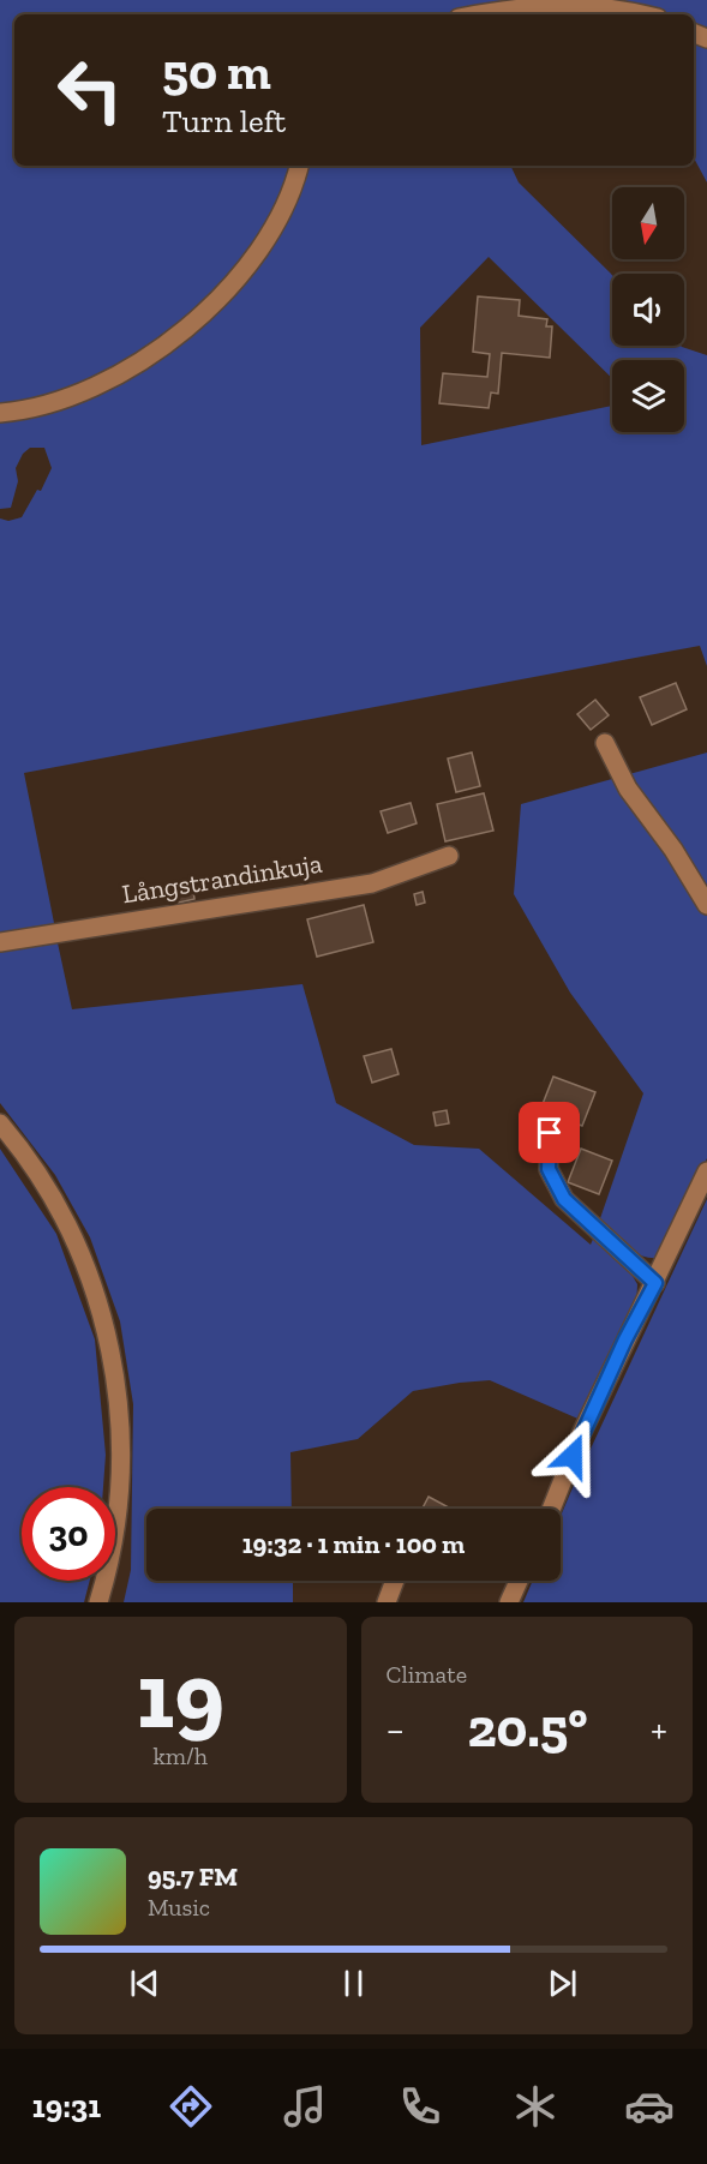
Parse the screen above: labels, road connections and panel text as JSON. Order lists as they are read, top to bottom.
{
  "streets": {
    "street": ["Långstrandinkuja"]
  },
  "north": "bottom",
  "page": {
    "turn": ["50 m", "Turn left"],
    "limit": "30",
    "trip": "19:32 · 1 min · 100 m",
    "tile": [
      ["19", "km/h"],
      "Climate"
    ],
    "heat": ["−", "20.5°", "+"],
    "song": ["95.7 FM", "Music"],
    "tabs": "19:31"
  }
}
